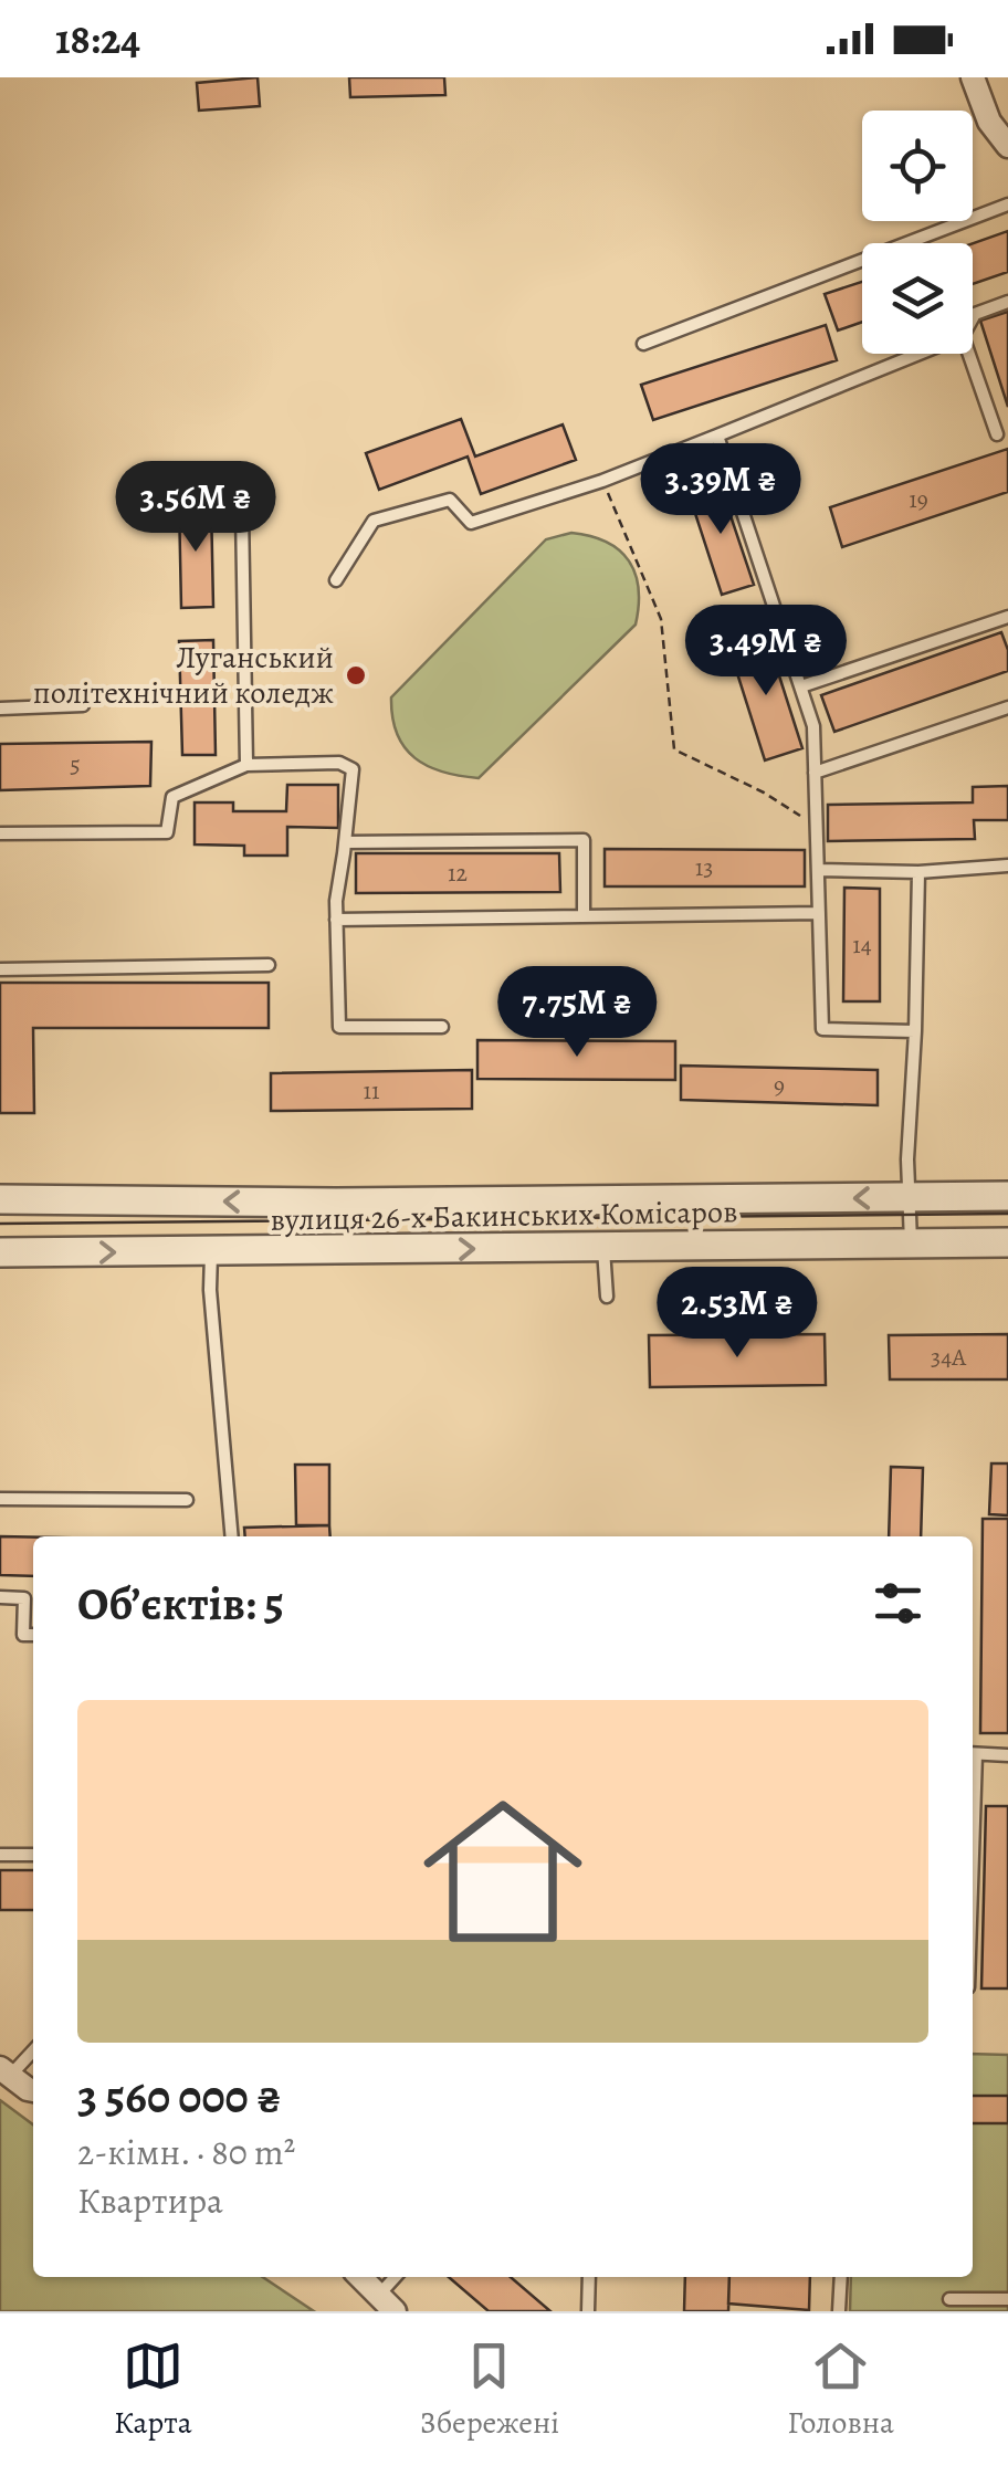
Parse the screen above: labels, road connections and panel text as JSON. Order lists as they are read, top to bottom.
{
  "streets": {
    "street": ["вулиця 26-х Бакинських Комісаров"]
  },
  "places": ["Луганський політехнічний коледж"],
  "house_numbers": [
    "19",
    "5",
    "13",
    "12",
    "14",
    "9",
    "11",
    "34А"
  ],
  "page": {
    "status": "18:24",
    "price": [
      "3.39M ₴",
      "3.56M ₴",
      "3.49M ₴",
      "7.75M ₴",
      "2.53M ₴"
    ],
    "heading": "Об’єктів: 5",
    "list": [
      {
        "name": "3 560 000 ₴",
        "note": "2-кімн. · 80 m² · Квартира"
      }
    ],
    "tabs": ["Карта", "Збережені", "Головна"]
  }
}
